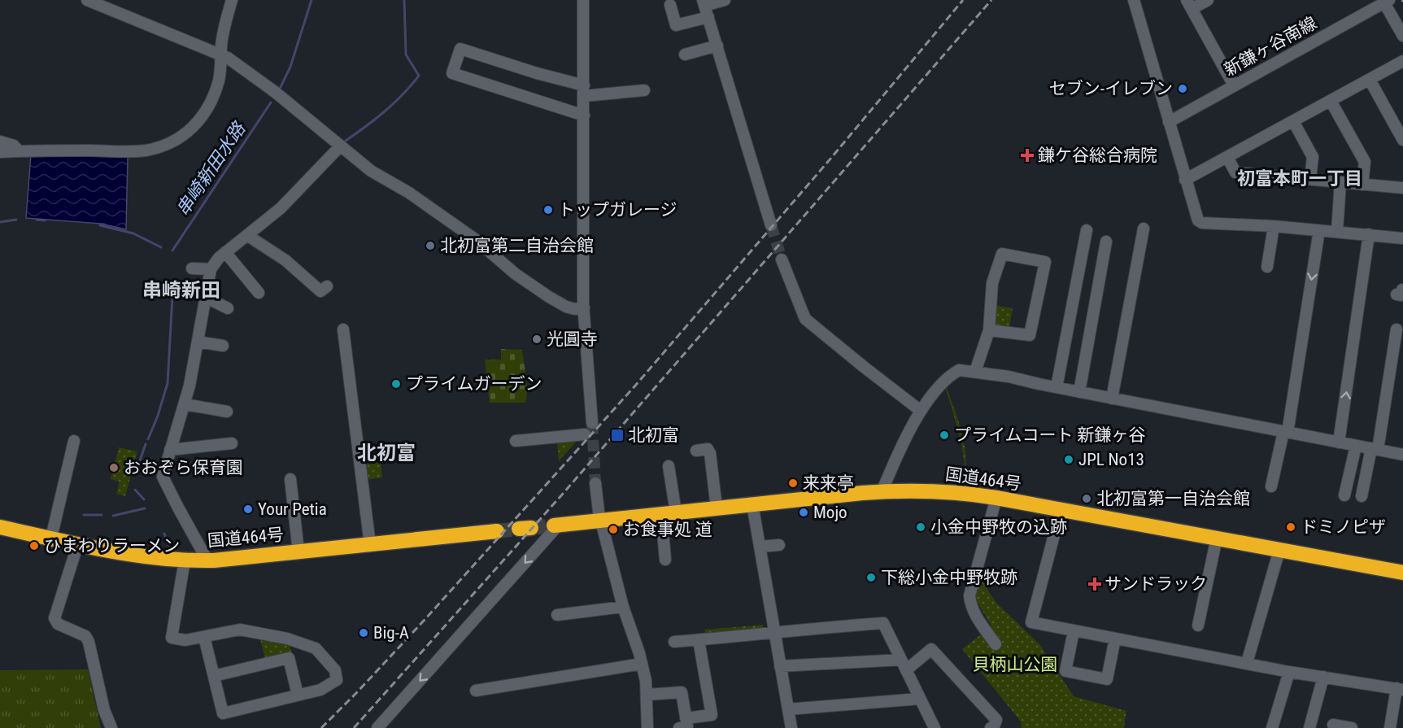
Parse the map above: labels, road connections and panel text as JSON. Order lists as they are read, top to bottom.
{
  "streets": {
    "highway": ["国道464号"],
    "street": ["新鎌ヶ谷南線"]
  },
  "districts": ["初富本町一丁目", "串崎新田", "北初富"],
  "water": ["串崎新田水路"],
  "parks": ["貝柄山公園"],
  "places": {
    "other": [
      "セブン-イレブン",
      "トップガレージ",
      "北初富第二自治会館",
      "光圓寺",
      "プライムガーデン",
      "プライムコート 新鎌ヶ谷",
      "JPL No13",
      "おおぞら保育園",
      "来来亭",
      "北初富第一自治会館",
      "Your Petia",
      "Mojo",
      "小金中野牧の込跡",
      "ドミノピザ",
      "お食事処 道",
      "ひまわりラーメン",
      "下総小金中野牧跡",
      "Big-A"
    ],
    "health": ["鎌ケ谷総合病院", "サンドラック"],
    "transit": ["北初富"]
  }
}
